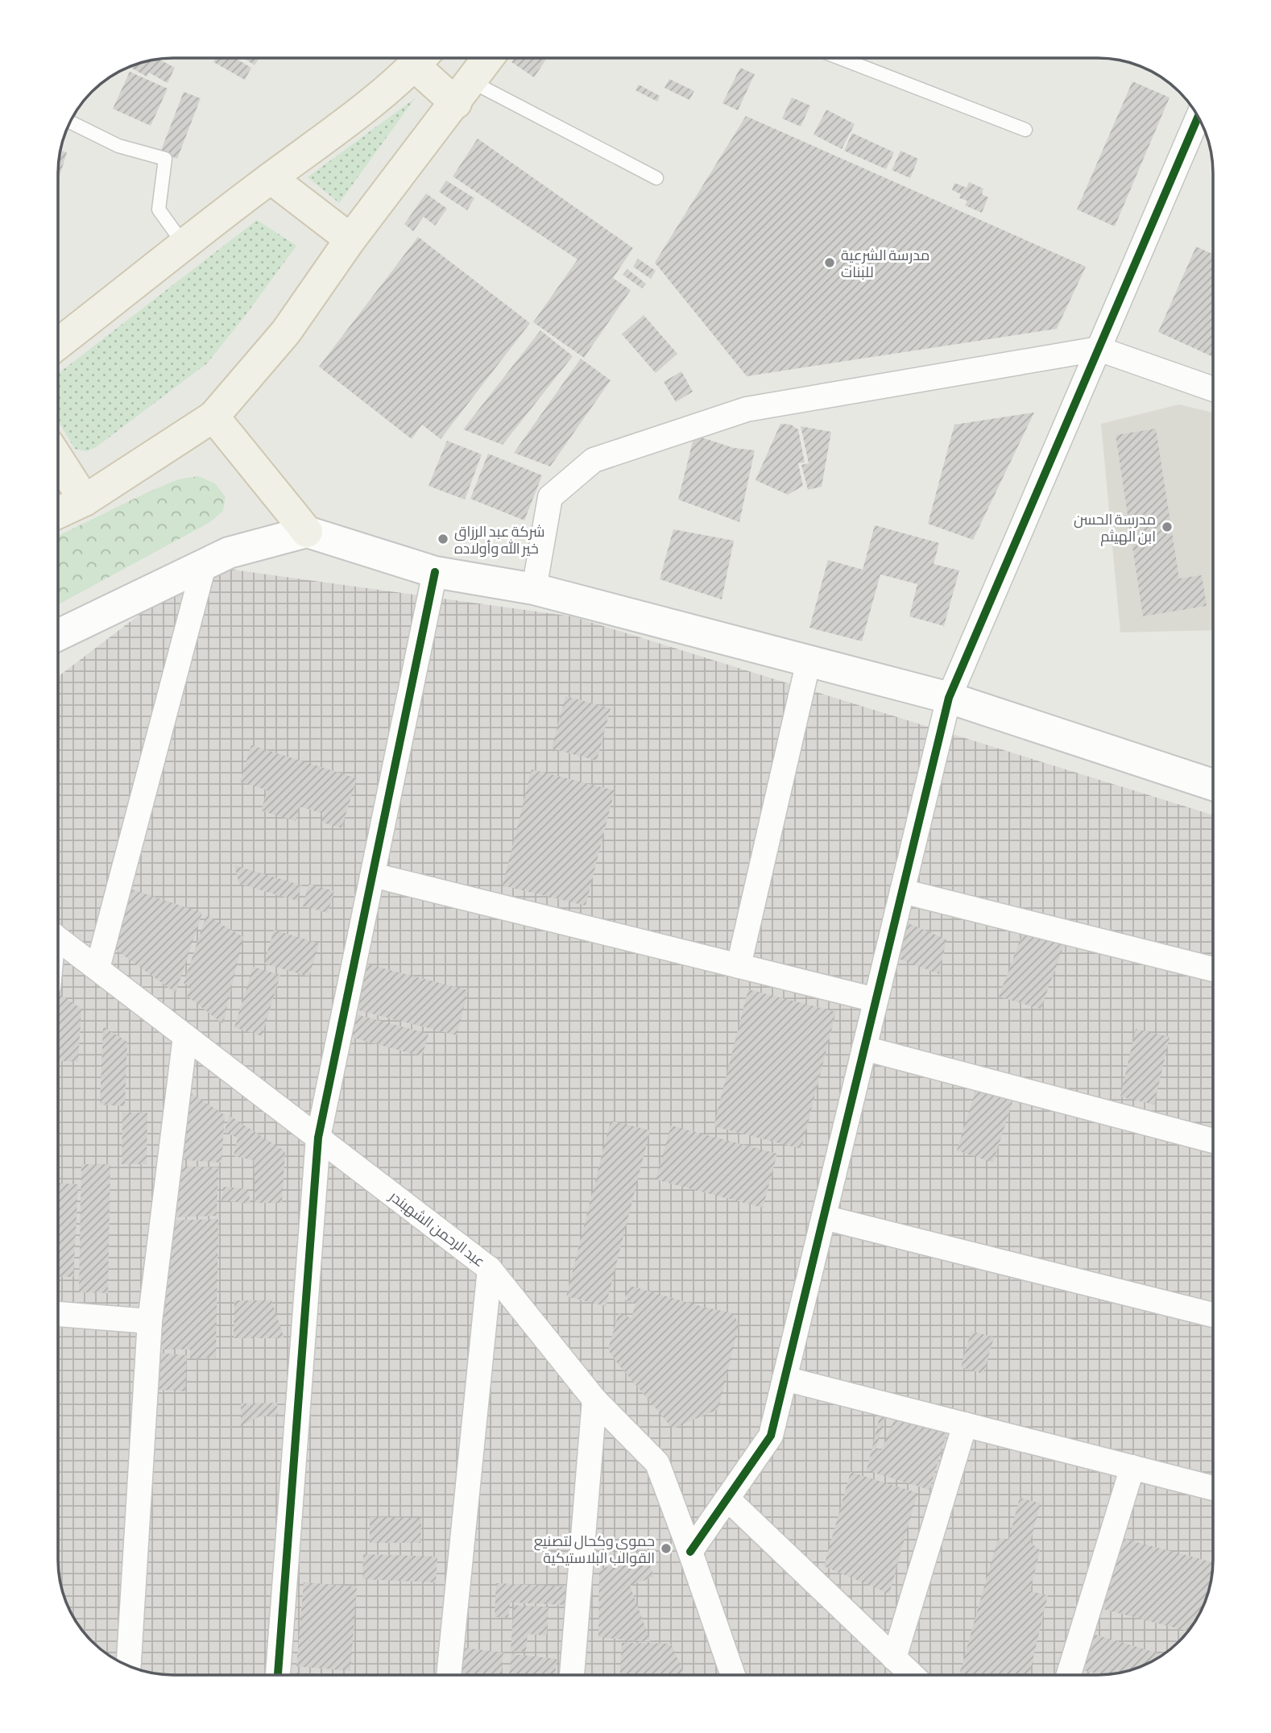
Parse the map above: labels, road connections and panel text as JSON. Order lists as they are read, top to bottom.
{
  "streets": {
    "street": ["عبد الرحمن الشهبندر"]
  },
  "places": [
    "مدرسة الشرعية للبنات",
    "مدرسة الحسن ابن الهيثم",
    "شركة عبد الرزاق خير الله وأولاده",
    "حموي وكحال لتصنيع القوالب البلاستيكية"
  ]
}
